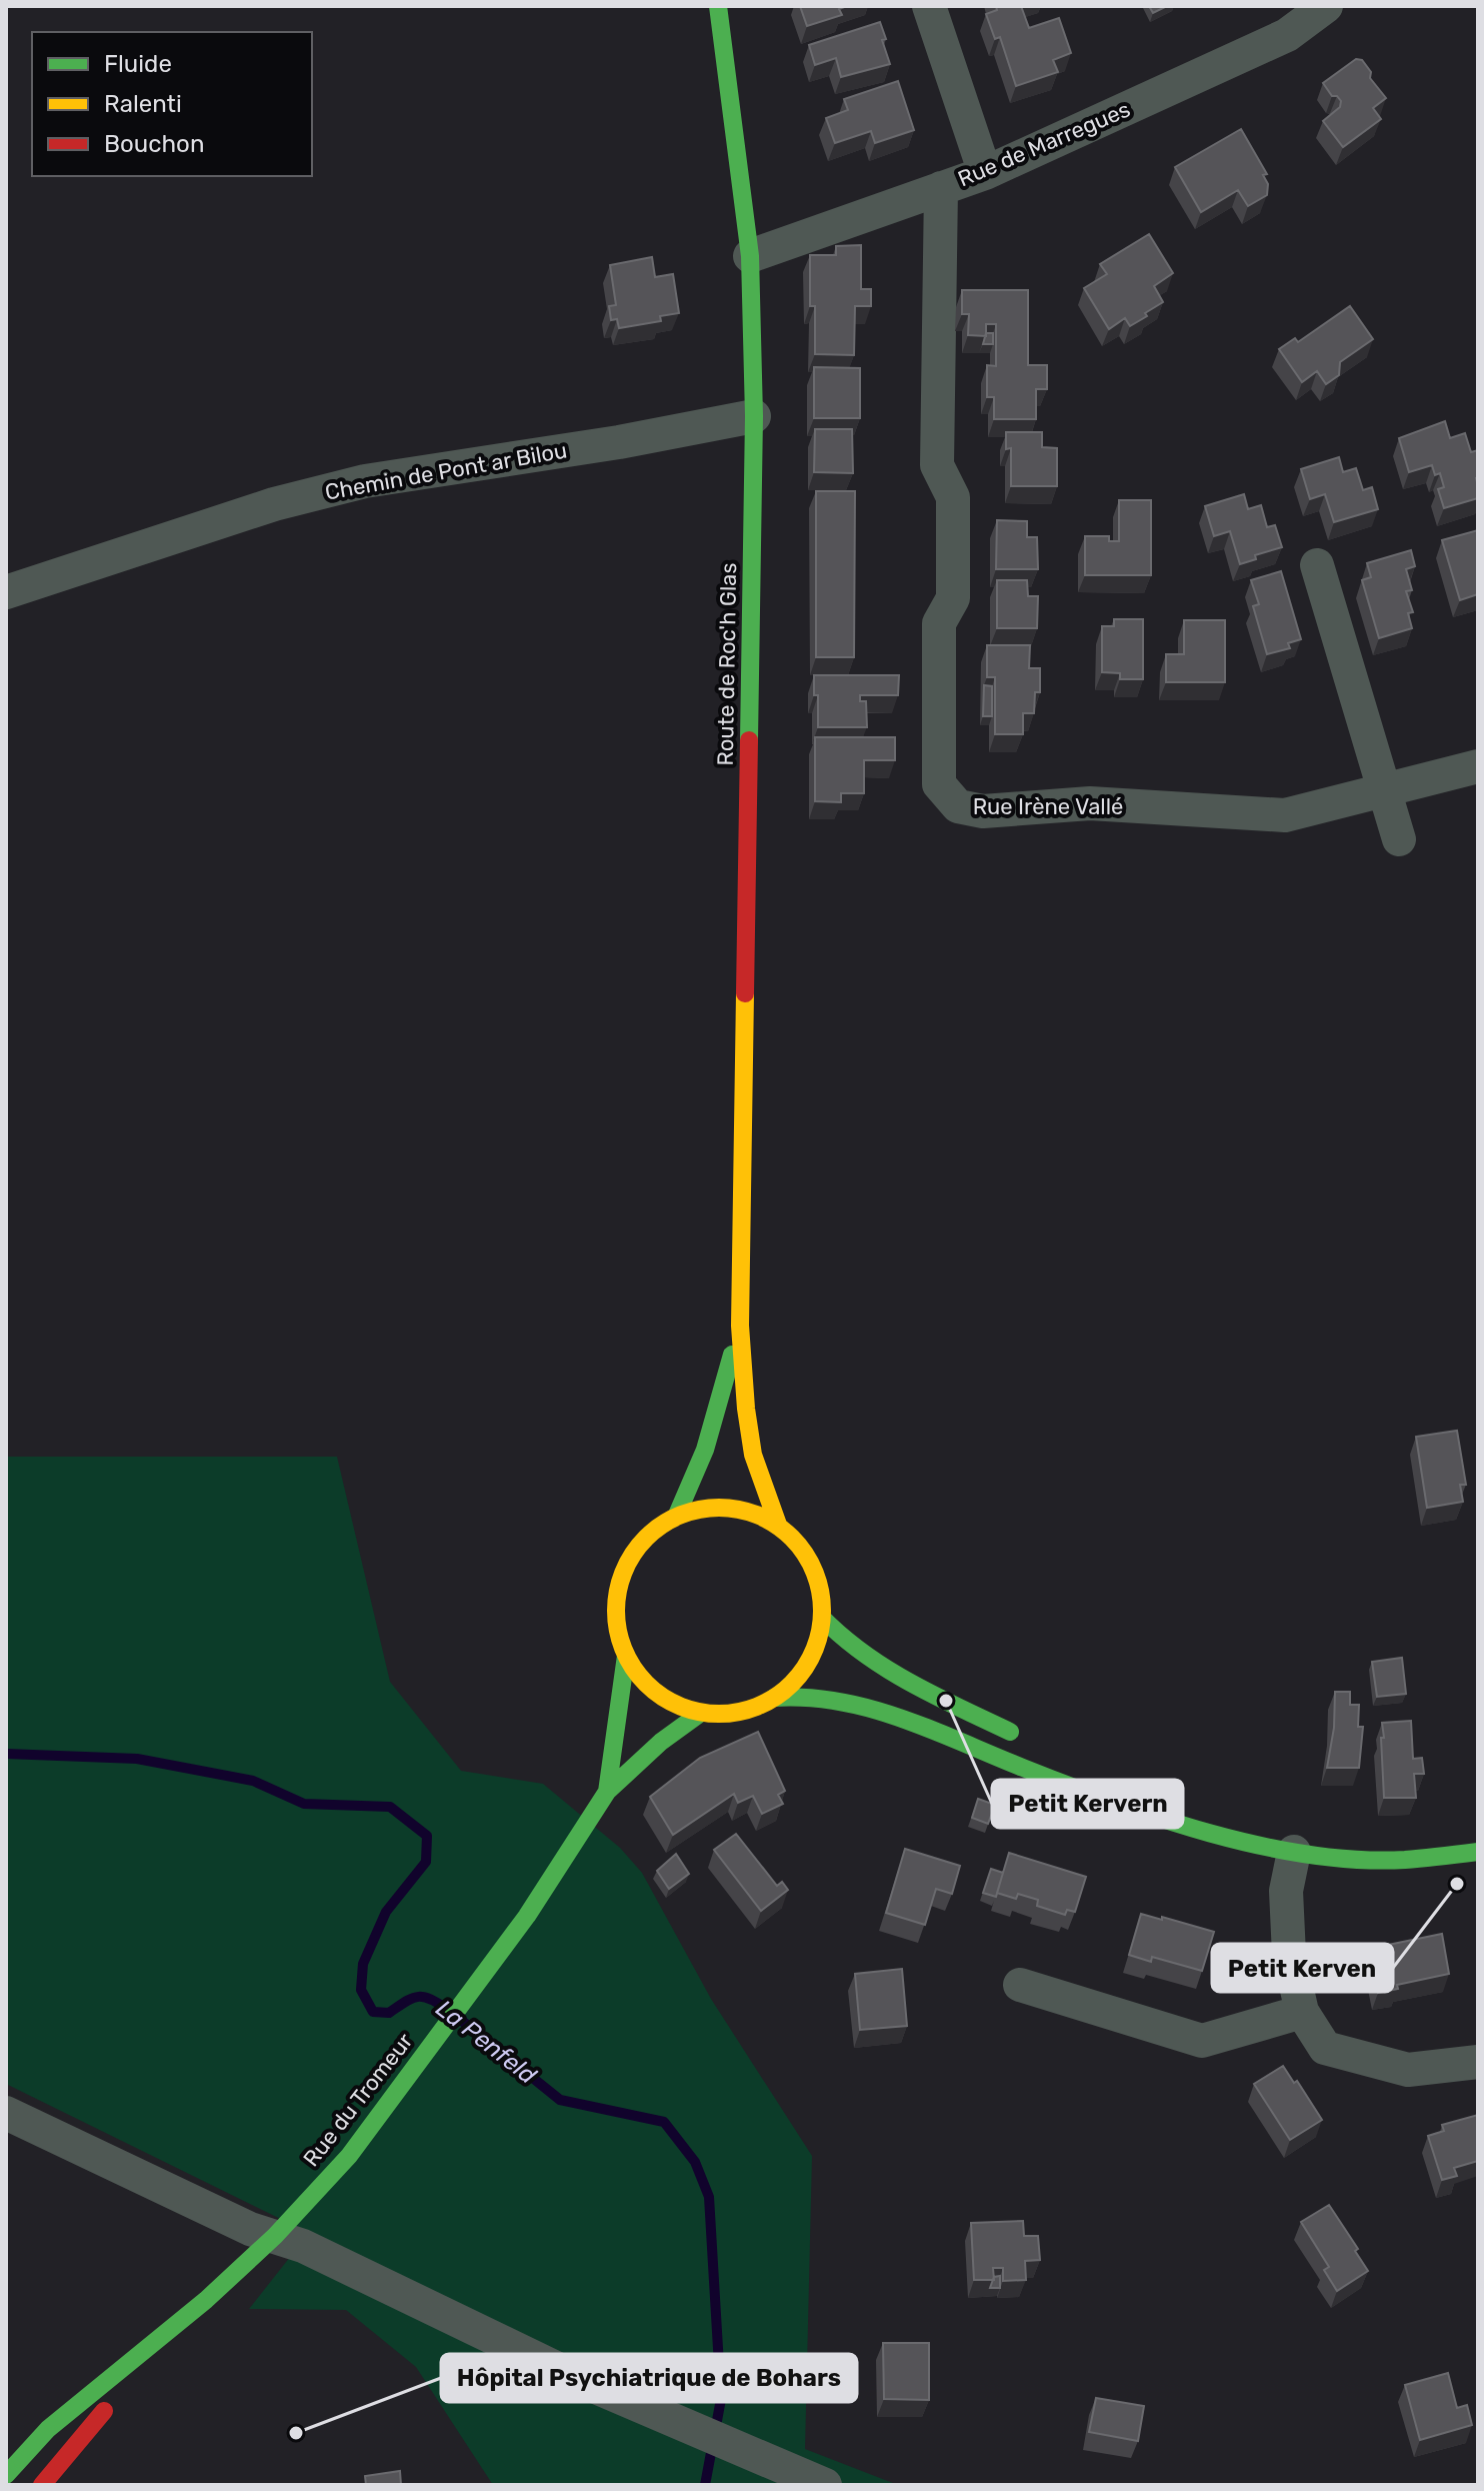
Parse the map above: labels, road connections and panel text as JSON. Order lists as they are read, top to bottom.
{
  "streets": {
    "main road": ["Route de Roc'h Glas", "Rue du Tromeur"],
    "street": ["Rue de Marregues", "Chemin de Pont ar Bilou", "Rue Irène Vallé"]
  },
  "crossings": [
    ["Rue de Marregues", "Route de Roc'h Glas"],
    ["Rue de Marregues", "Rue Irène Vallé"],
    ["Chemin de Pont ar Bilou", "Route de Roc'h Glas"],
    ["Route de Roc'h Glas", "Rue du Tromeur"]
  ],
  "water": ["La Penfeld"],
  "places": ["Petit Kervern", "Petit Kerven", "Hôpital Psychiatrique de Bohars"],
  "legend": ["Fluide", "Ralenti", "Bouchon"]
}
